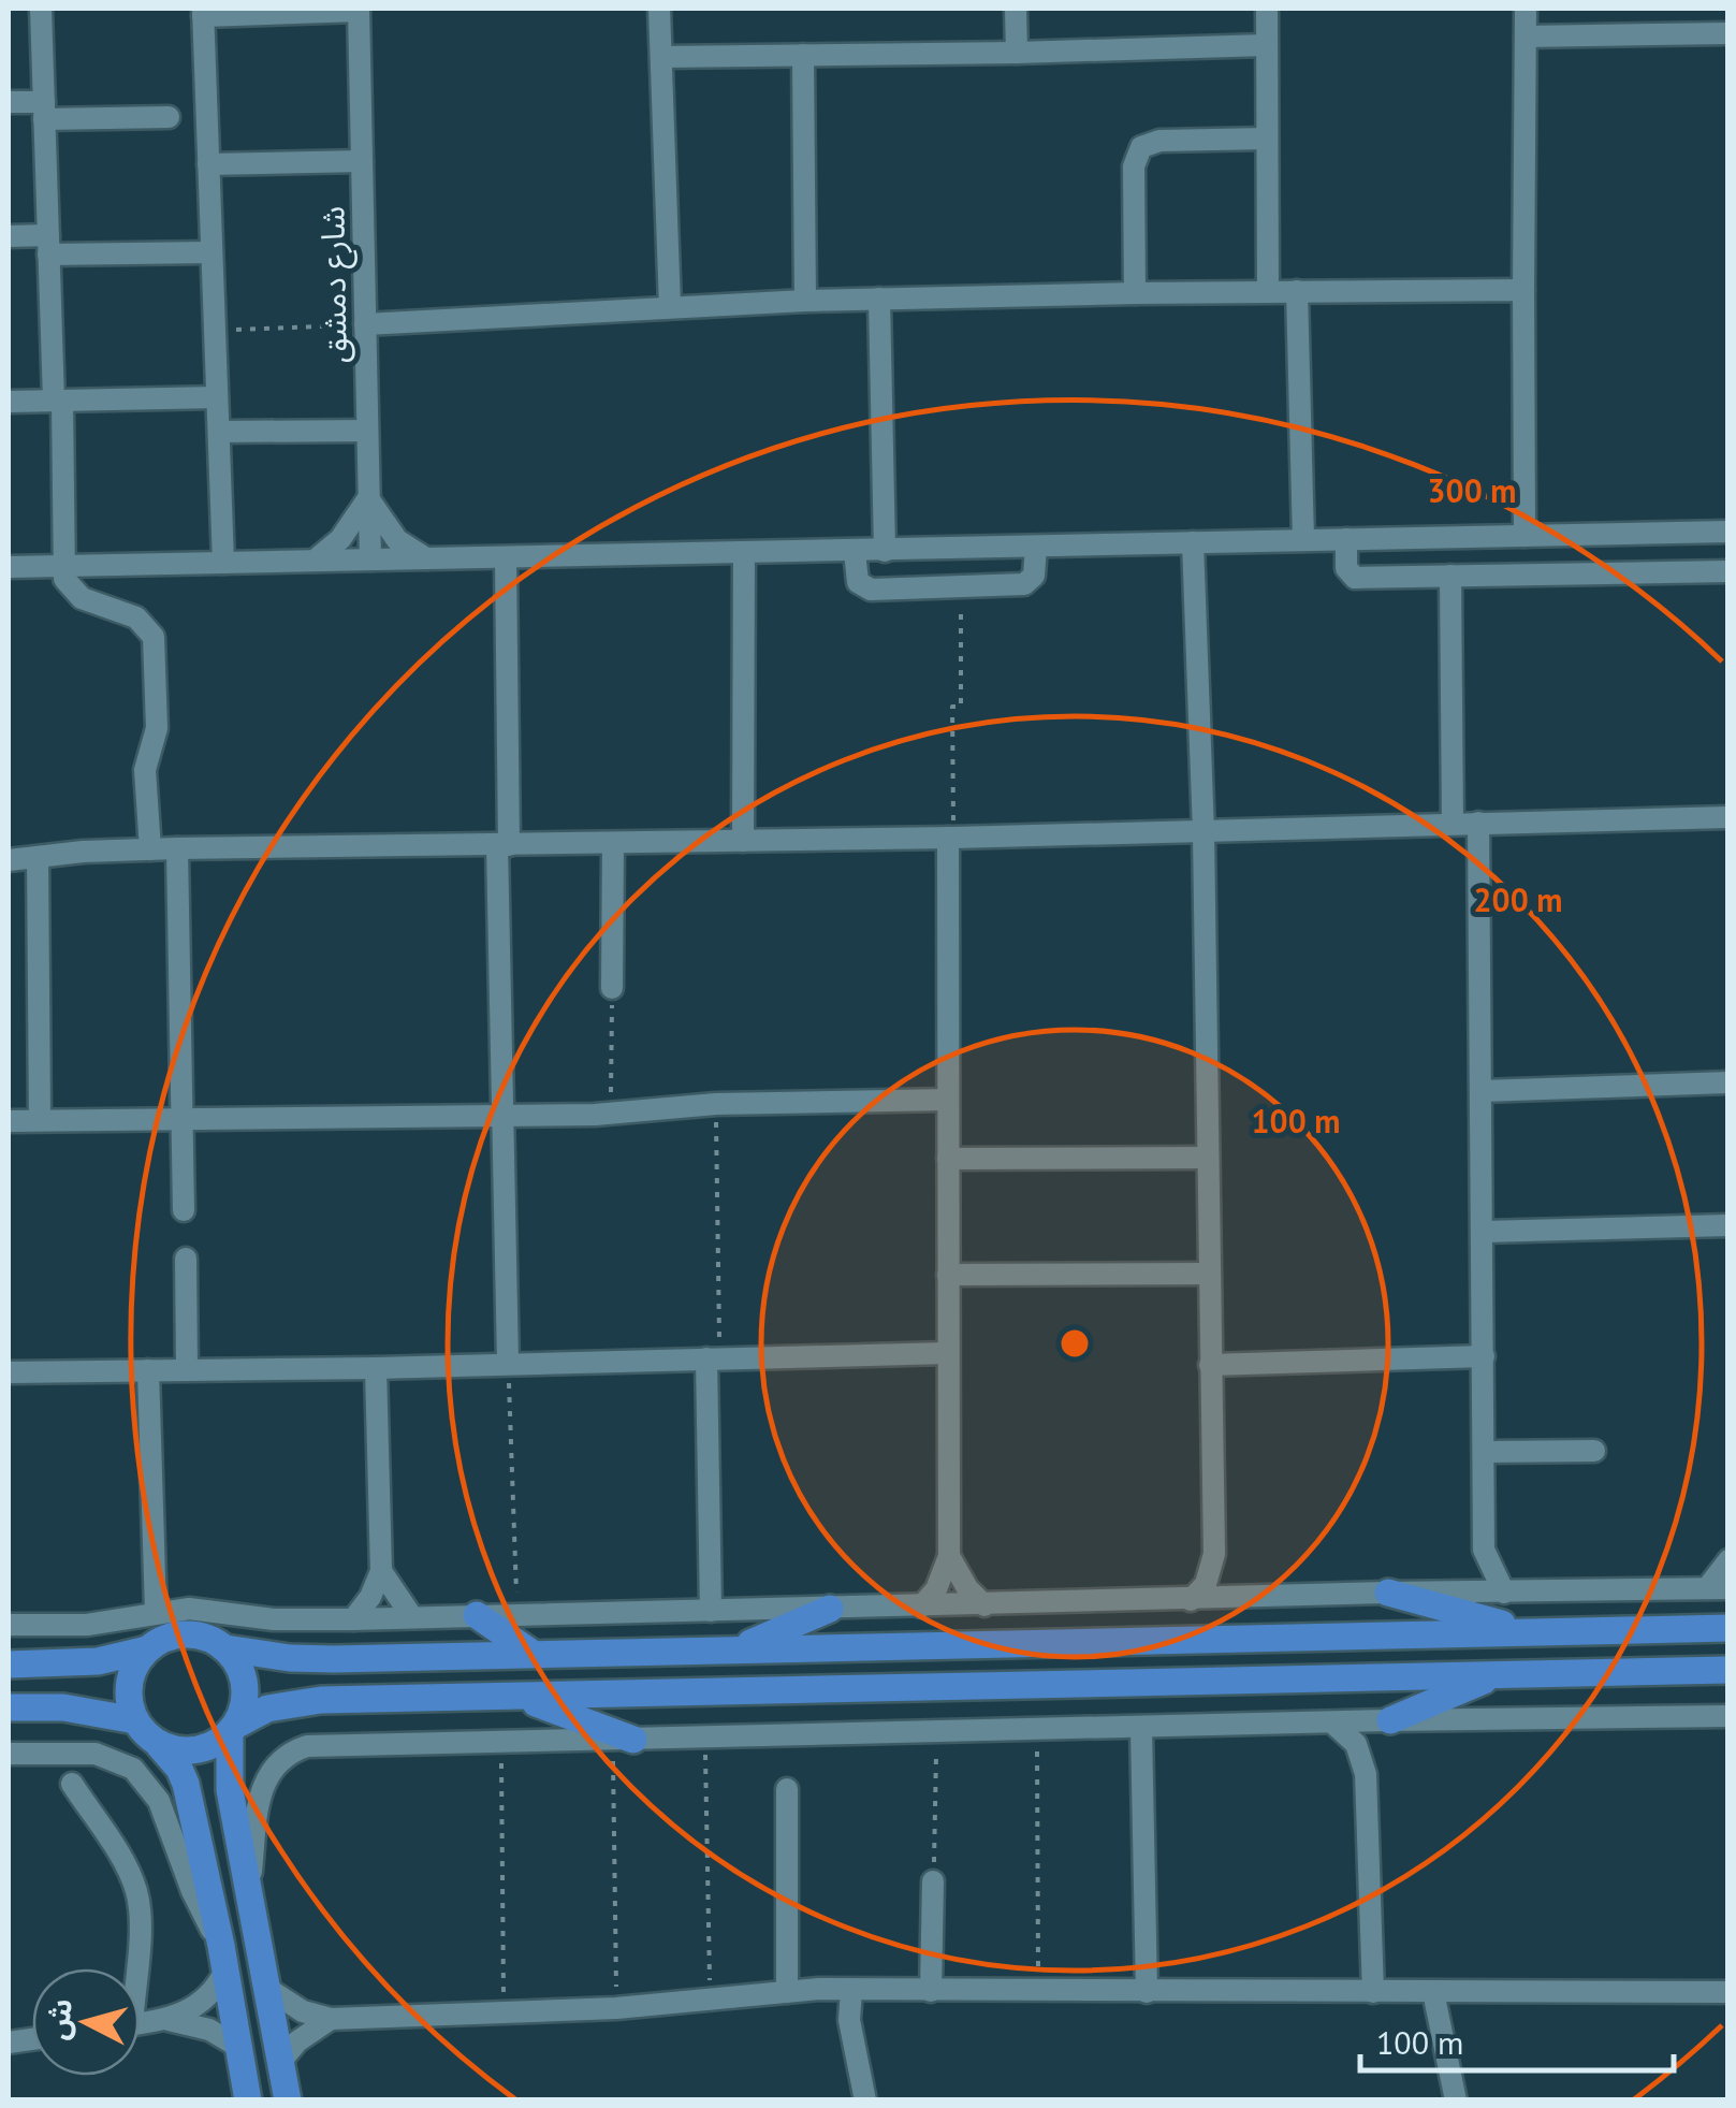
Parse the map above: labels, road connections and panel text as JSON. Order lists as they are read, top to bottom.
{
  "streets": {
    "street": ["شارع دمشق"]
  },
  "scale_bar": "100 m",
  "north": "left",
  "rings": ["300 m", "200 m", "100 m"]
}
